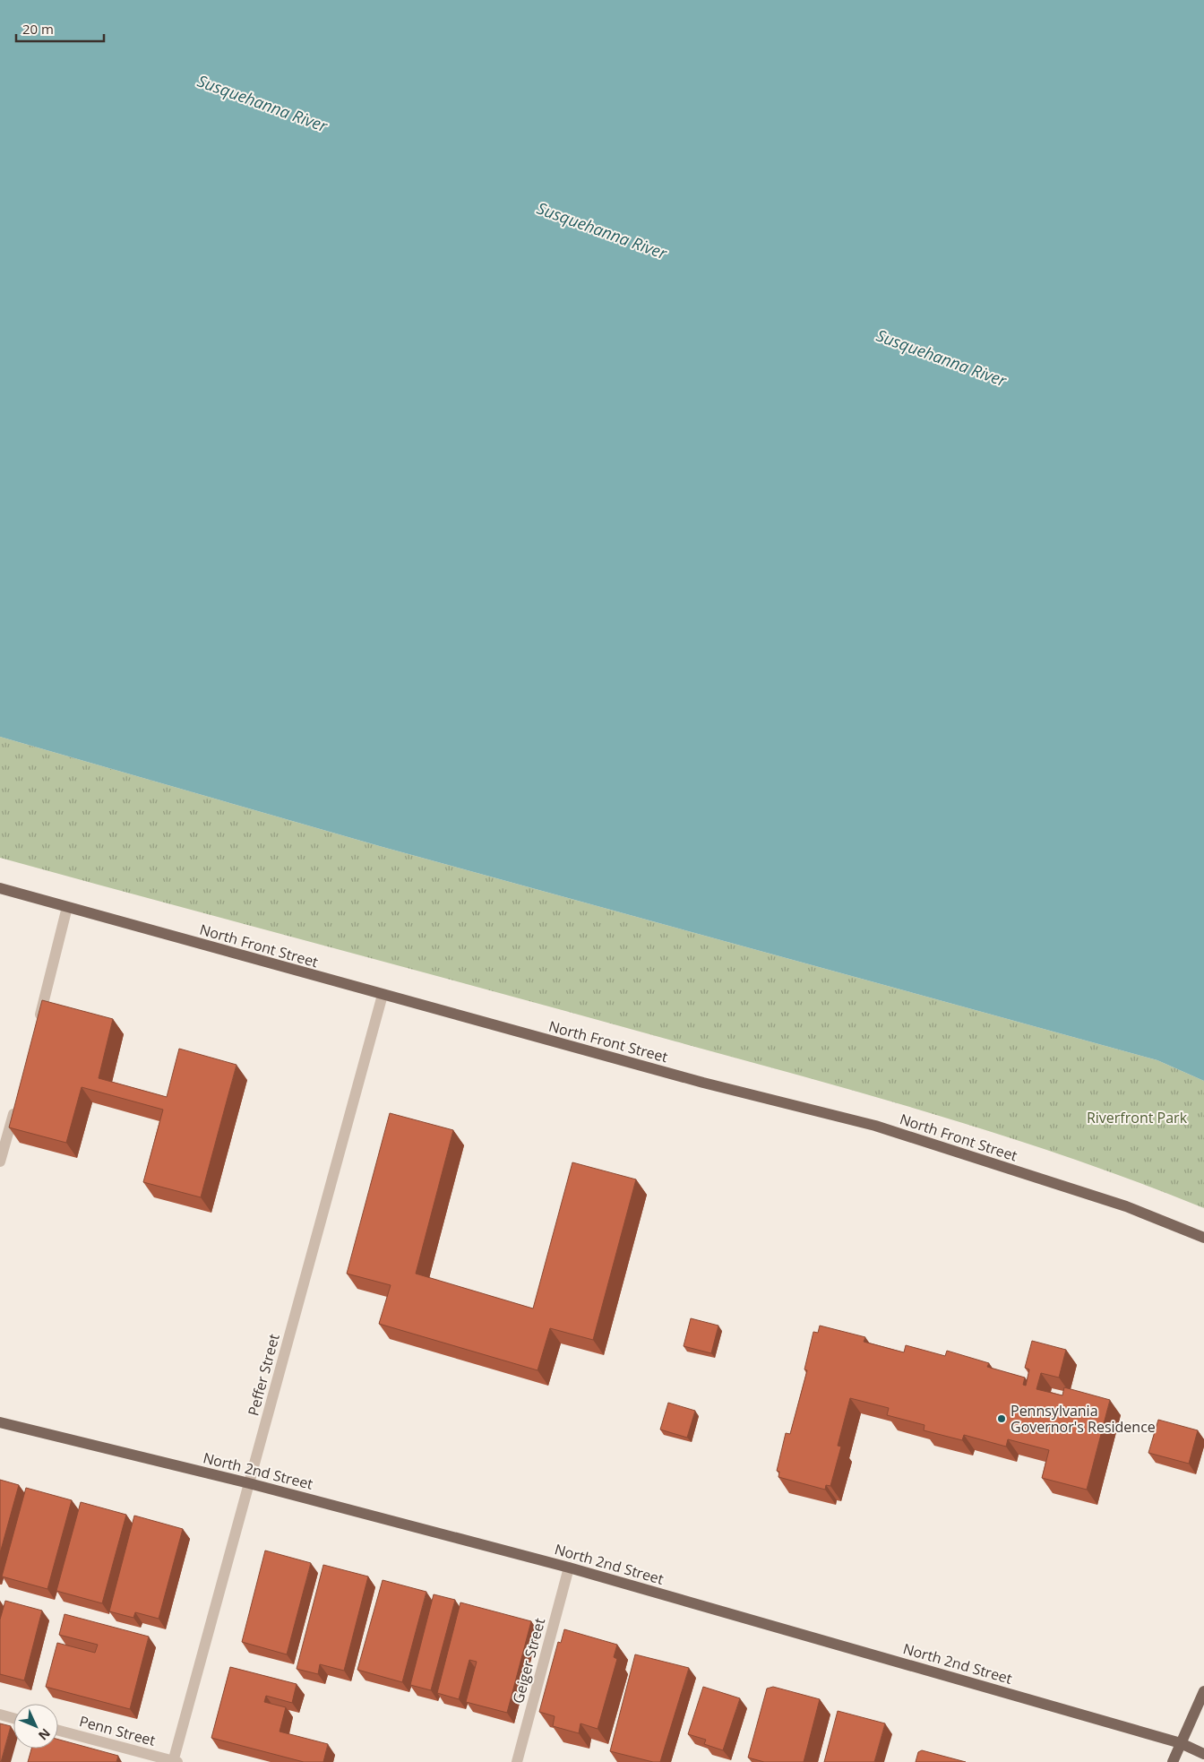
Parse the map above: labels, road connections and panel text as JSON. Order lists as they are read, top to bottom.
{
  "streets": {
    "main road": ["North Front Street", "North 2nd Street"],
    "street": ["Peffer Street", "Geiger Street", "Penn Street"]
  },
  "crossings": [
    ["North Front Street", "Peffer Street"],
    ["Peffer Street", "North 2nd Street"],
    ["Peffer Street", "Penn Street"],
    ["North 2nd Street", "Geiger Street"]
  ],
  "water": ["Susquehanna River"],
  "parks": ["Riverfront Park"],
  "places": ["Pennsylvania Governor's Residence"],
  "scale_bar": "20 m",
  "north": "bottom right"
}
